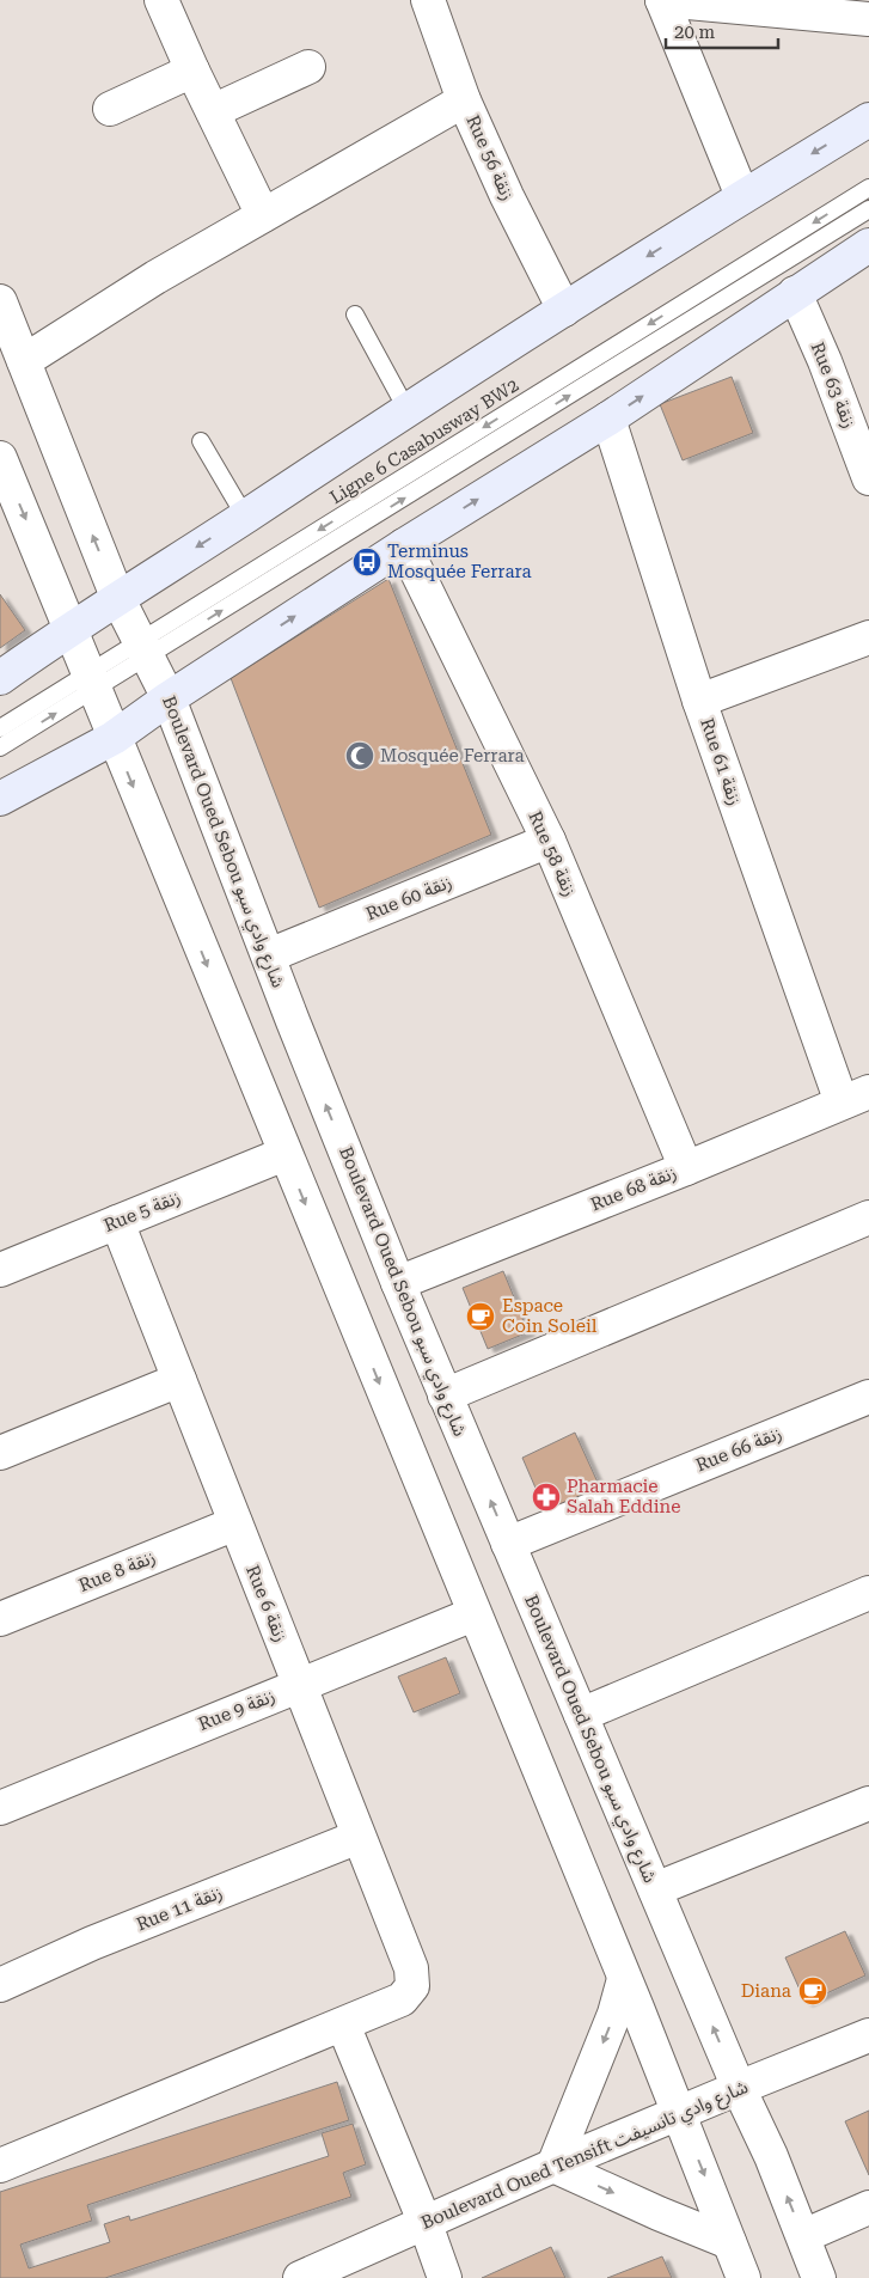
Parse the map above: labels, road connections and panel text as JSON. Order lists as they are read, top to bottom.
{
  "streets": {
    "street": [
      "Rue 56 زنقة",
      "Rue 63 زنقة",
      "Rue 61 زنقة",
      "Boulevard Oued Sebou شارع وادي سبو",
      "Rue 58 زنقة",
      "Rue 60 زنقة",
      "Rue 68 زنقة",
      "Rue 5 زنقة",
      "Rue 66 زنقة",
      "Rue 8 زنقة",
      "Rue 6 زنقة",
      "Rue 9 زنقة",
      "Rue 11 زنقة",
      "Boulevard Oued Tensift شارع وادي تانسيفت"
    ],
    "lane": ["Ligne 6 Casabusway BW2"]
  },
  "crossings": [
    ["Ligne 6 Casabusway BW2", "Boulevard Oued Sebou شارع وادي سبو"],
    ["Rue 61 زنقة", "Rue 68 زنقة"],
    ["Boulevard Oued Sebou شارع وادي سبو", "Rue 60 زنقة"],
    ["Boulevard Oued Sebou شارع وادي سبو", "Rue 68 زنقة"],
    ["Boulevard Oued Sebou شارع وادي سبو", "Rue 66 زنقة"],
    ["Boulevard Oued Sebou شارع وادي سبو", "Boulevard Oued Tensift شارع وادي تانسيفت"],
    ["Rue 58 زنقة", "Rue 60 زنقة"],
    ["Rue 58 زنقة", "Rue 68 زنقة"],
    ["Rue 5 زنقة", "Rue 6 زنقة"],
    ["Rue 8 زنقة", "Rue 6 زنقة"],
    ["Rue 6 زنقة", "Rue 9 زنقة"],
    ["Rue 6 زنقة", "Rue 11 زنقة"]
  ],
  "places": {
    "bus stop": ["Terminus Mosquée Ferrara"],
    "mosque": ["Mosquée Ferrara"],
    "cafe": ["Espace Coin Soleil", "Diana"],
    "pharmacy": ["Pharmacie Salah Eddine"]
  },
  "scale_bar": "20 m"
}
